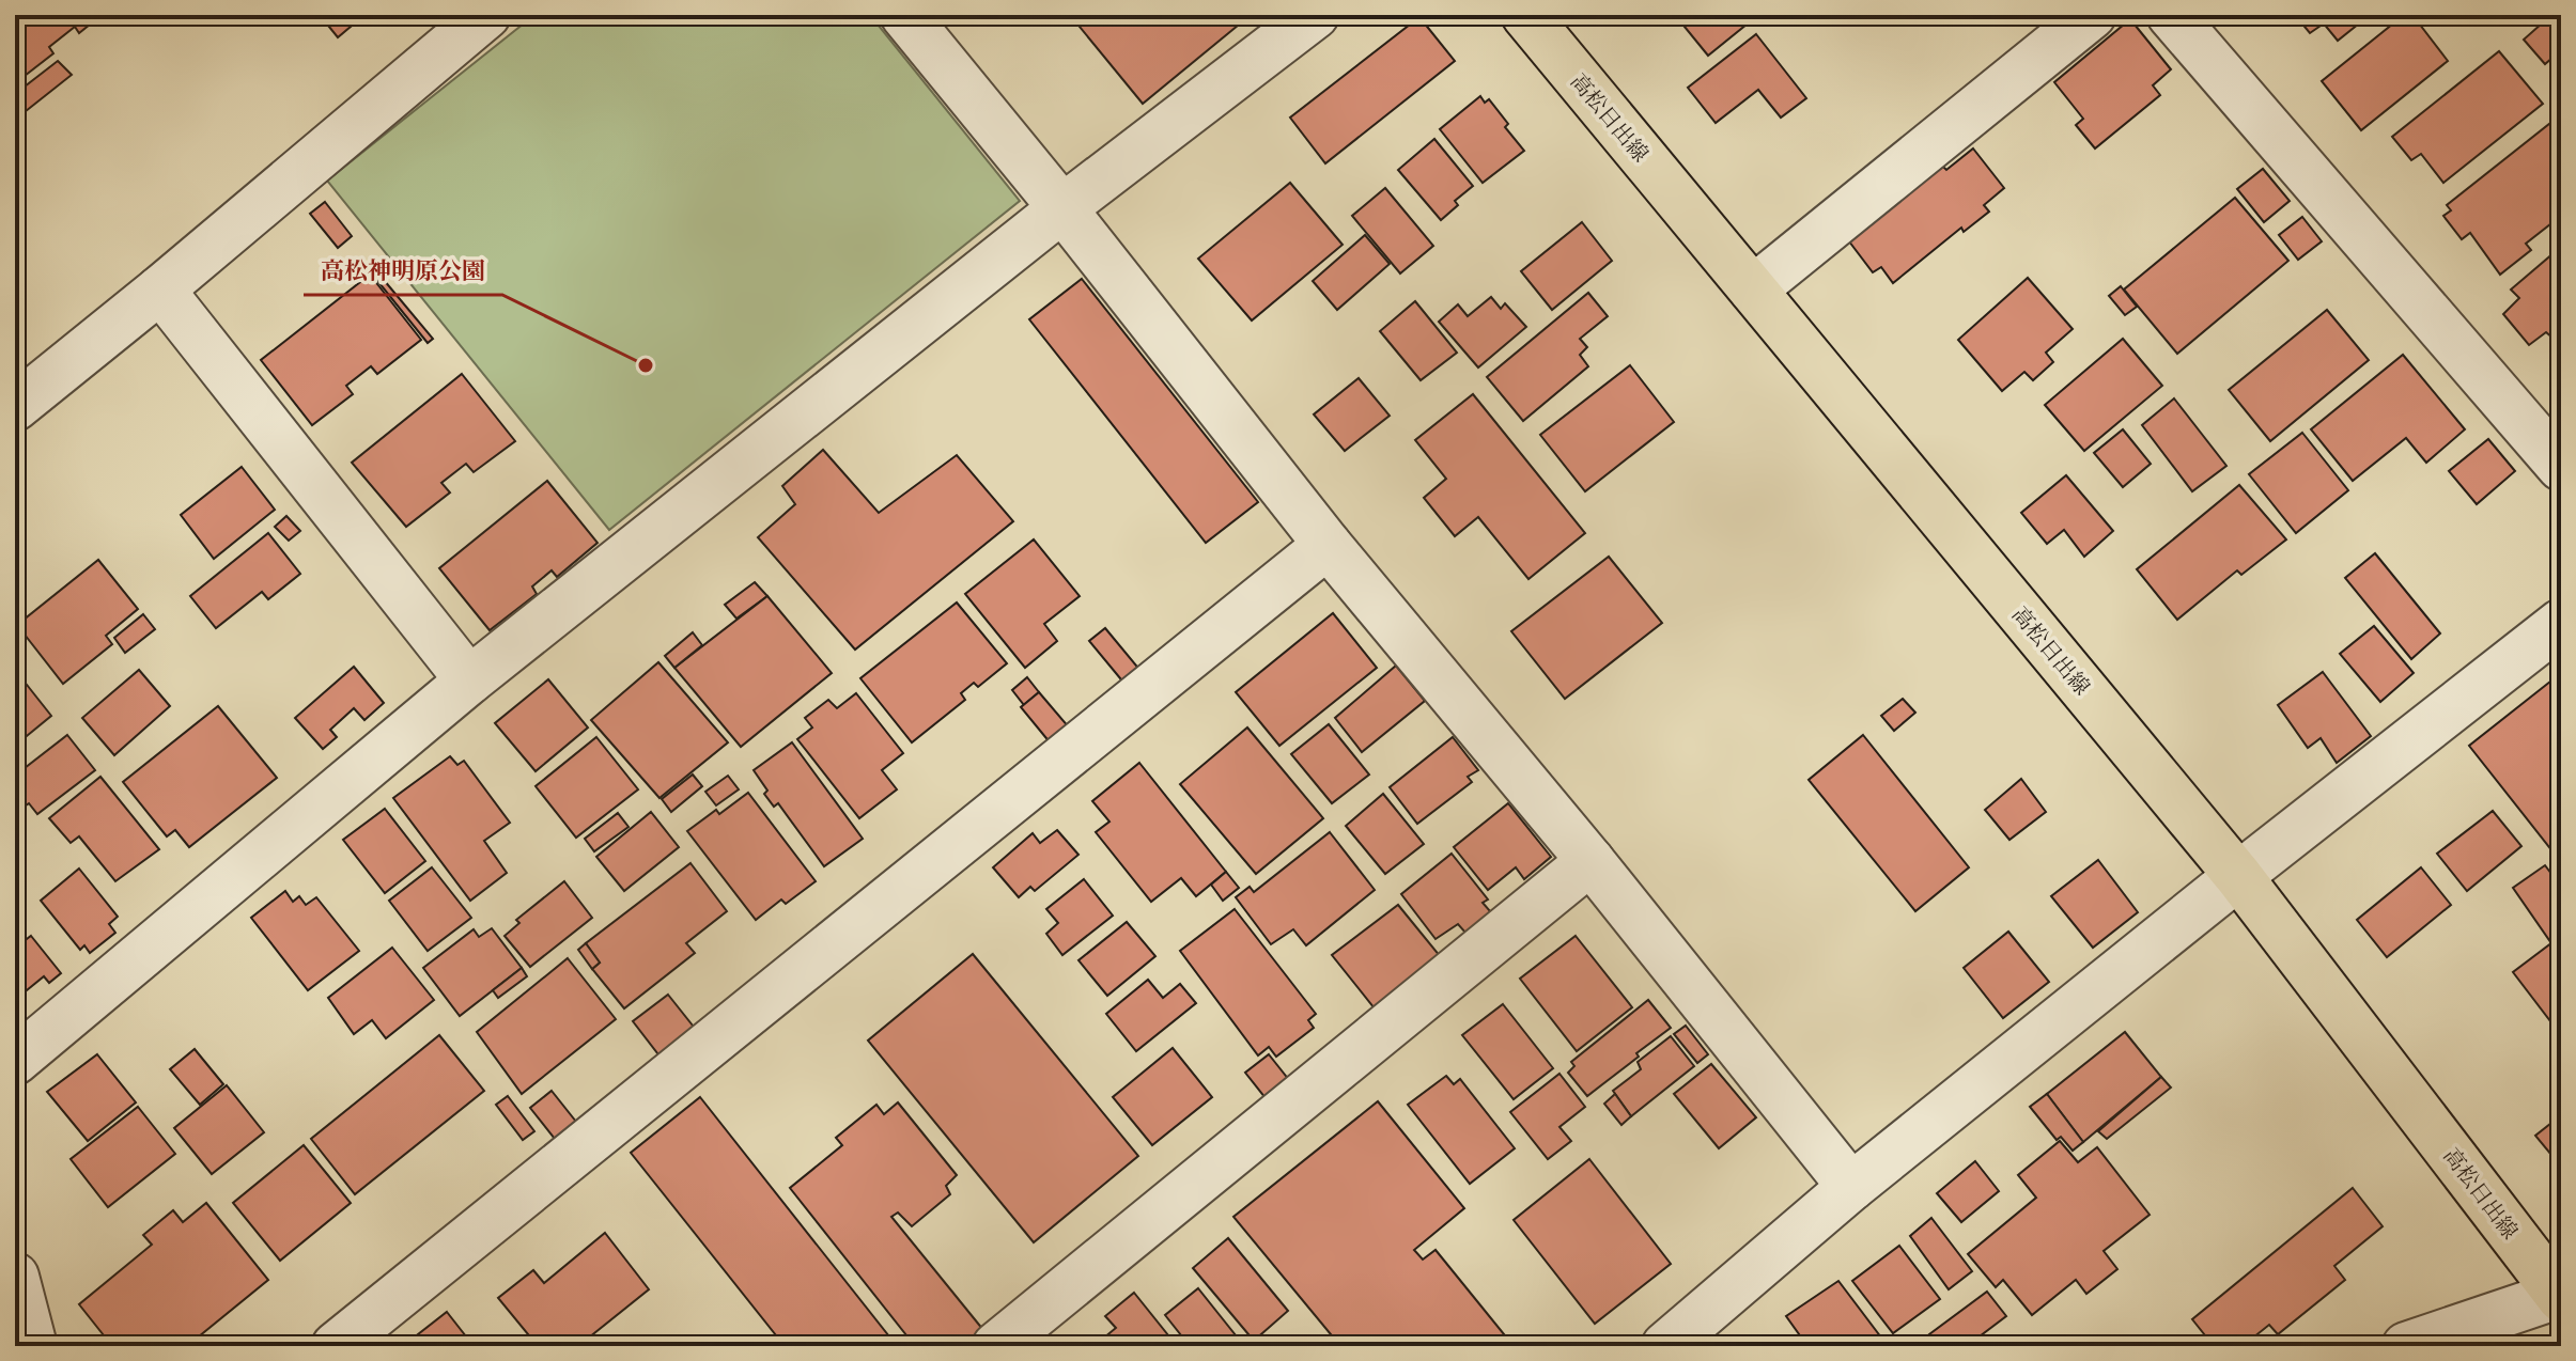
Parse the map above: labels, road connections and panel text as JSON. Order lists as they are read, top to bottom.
{
  "streets": {
    "main road": ["高松日出線"]
  },
  "places": ["高松神明原公園"]
}
